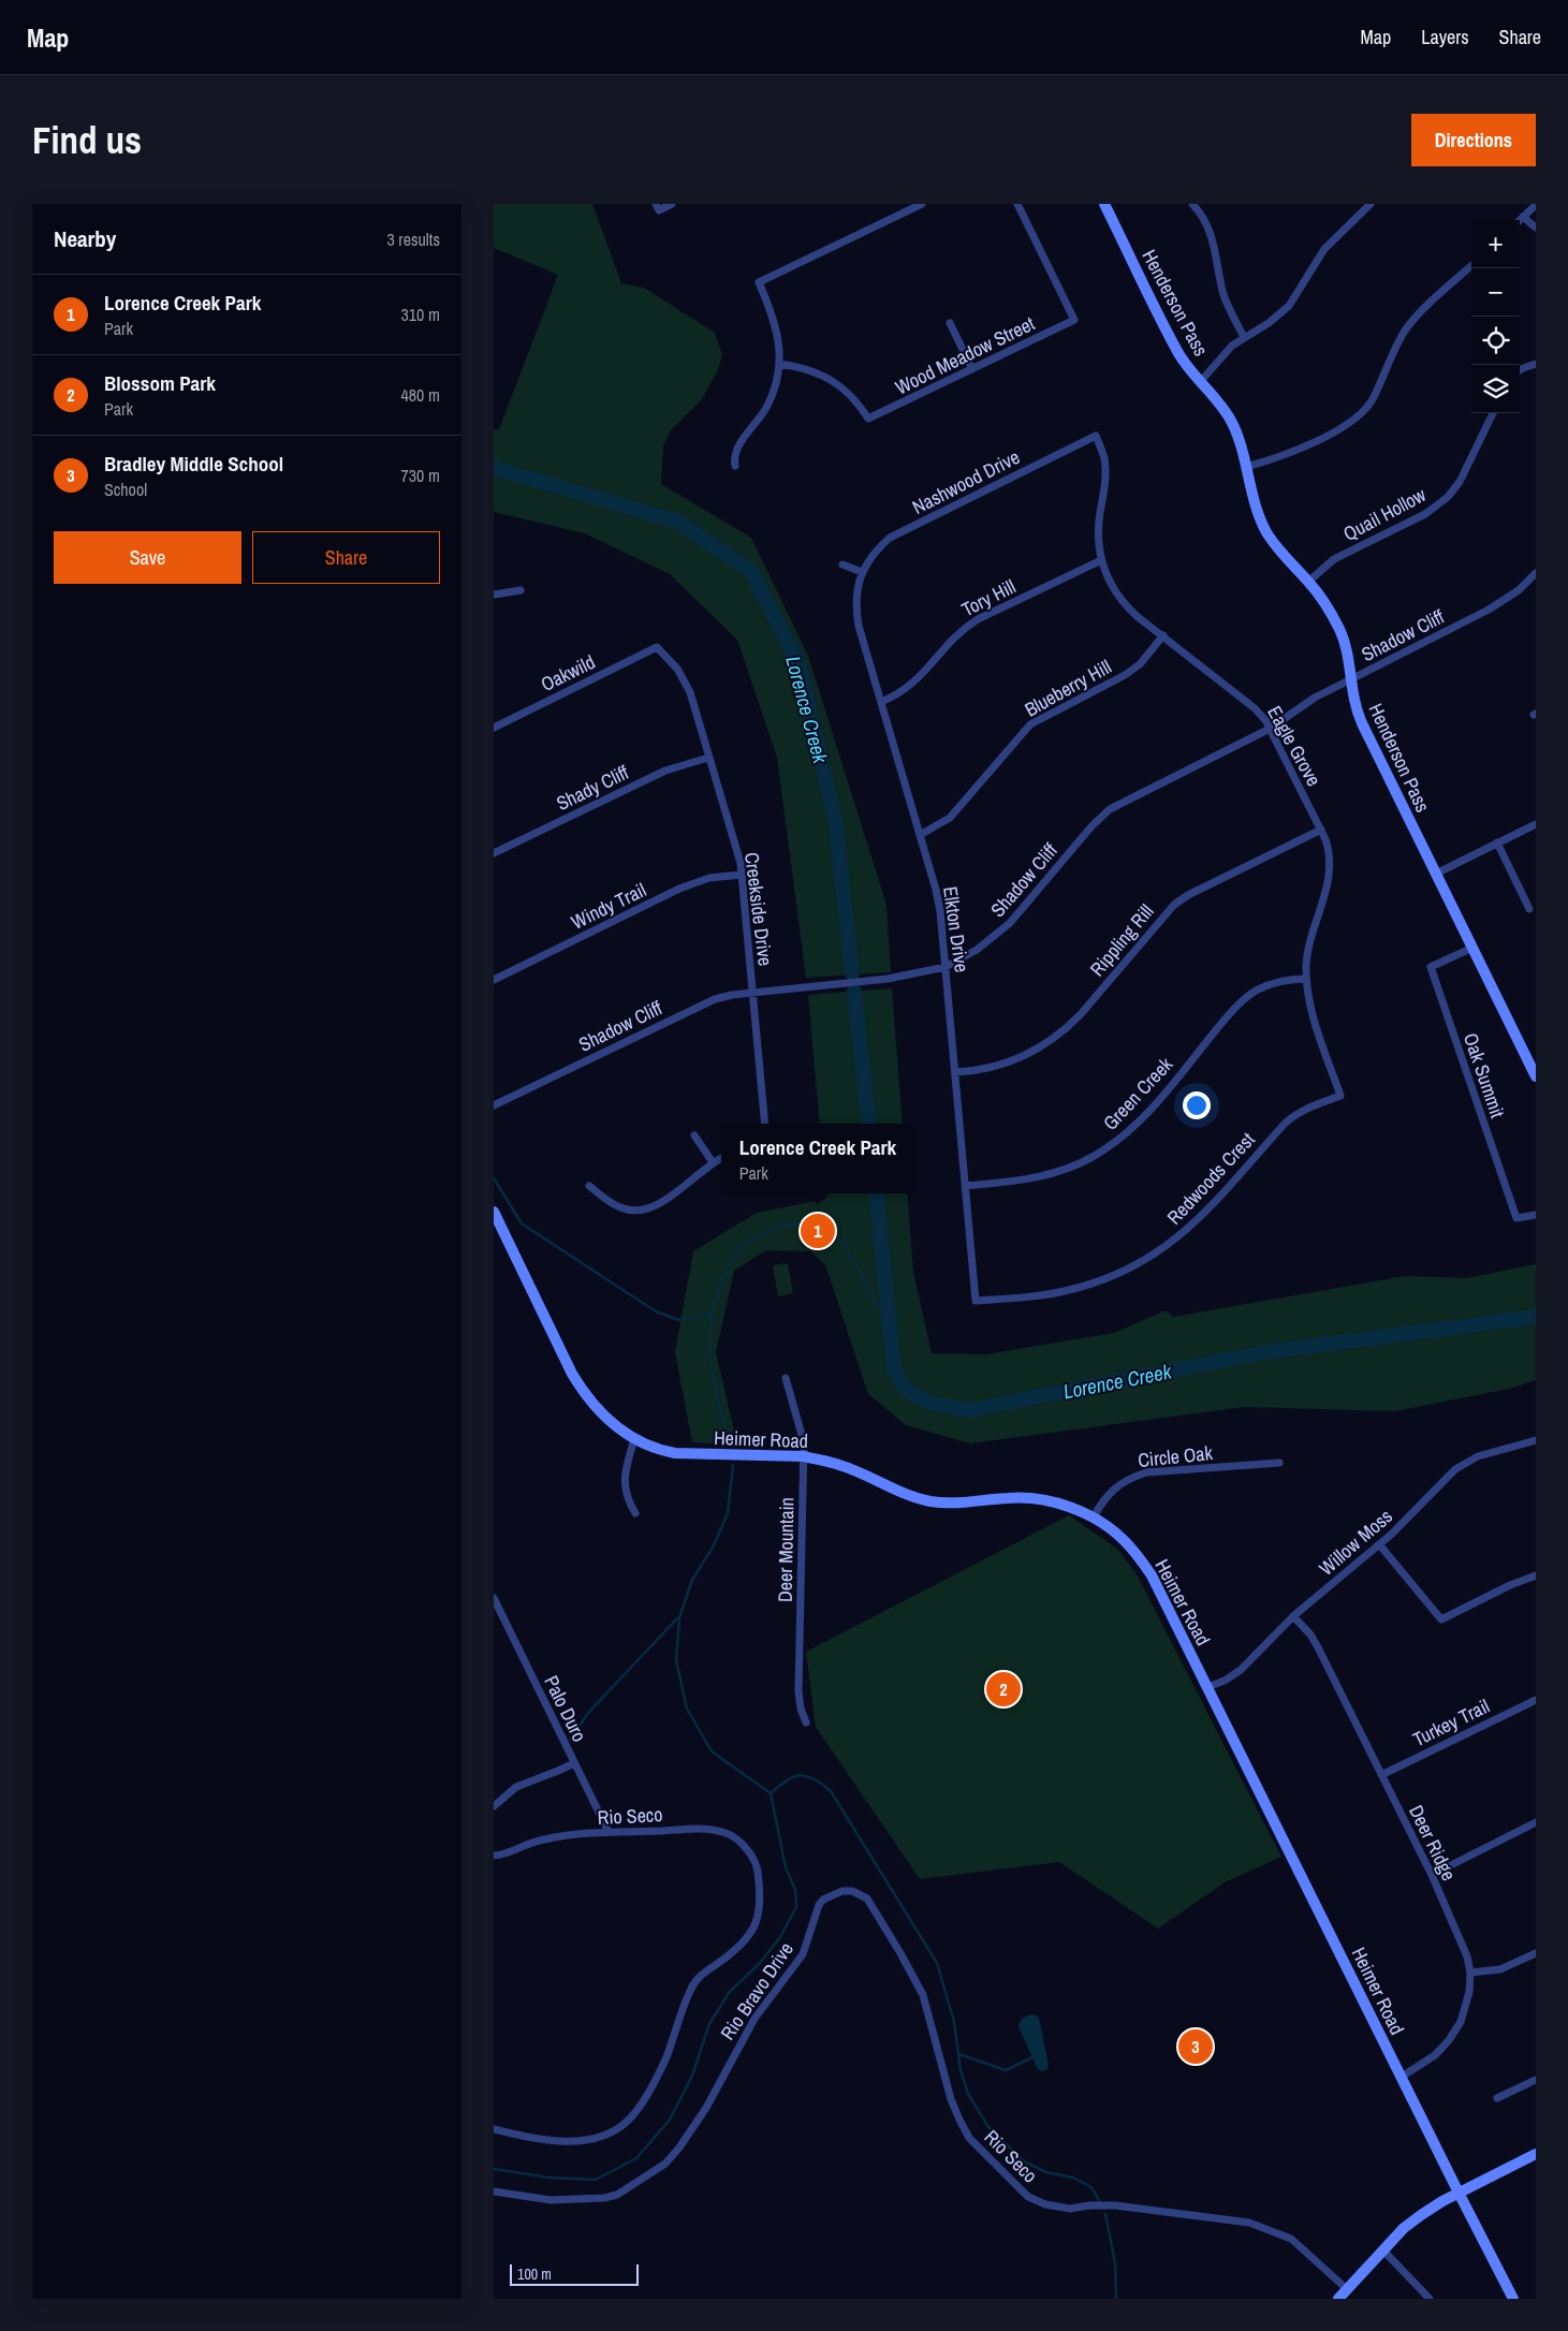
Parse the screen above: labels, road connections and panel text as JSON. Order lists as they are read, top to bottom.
{
  "streets": {
    "street": [
      "Henderson Pass",
      "Wood Meadow Street",
      "Nashwood Drive",
      "Quail Hollow",
      "Tory Hill",
      "Shadow Cliff",
      "Oakwild",
      "Blueberry Hill",
      "Eagle Grove",
      "Shady Cliff",
      "Windy Trail",
      "Creekside Drive",
      "Elkton Drive",
      "Rippling Rill",
      "Oak Summit",
      "Green Creek",
      "Redwoods Crest",
      "Heimer Road",
      "Circle Oak",
      "Willow Moss",
      "Deer Mountain",
      "Palo Duro",
      "Turkey Trail",
      "Rio Seco",
      "Deer Ridge",
      "Rio Bravo Drive"
    ]
  },
  "crossings": [
    ["Henderson Pass", "Quail Hollow"],
    ["Henderson Pass", "Shadow Cliff"],
    ["Henderson Pass", "Oak Summit"],
    ["Nashwood Drive", "Eagle Grove"],
    ["Nashwood Drive", "Elkton Drive"],
    ["Tory Hill", "Eagle Grove"],
    ["Tory Hill", "Elkton Drive"],
    ["Shadow Cliff", "Eagle Grove"],
    ["Shadow Cliff", "Creekside Drive"],
    ["Shadow Cliff", "Elkton Drive"],
    ["Oakwild", "Creekside Drive"],
    ["Blueberry Hill", "Eagle Grove"],
    ["Blueberry Hill", "Elkton Drive"],
    ["Eagle Grove", "Rippling Rill"],
    ["Eagle Grove", "Green Creek"],
    ["Eagle Grove", "Redwoods Crest"],
    ["Shady Cliff", "Creekside Drive"],
    ["Windy Trail", "Creekside Drive"],
    ["Elkton Drive", "Rippling Rill"],
    ["Elkton Drive", "Green Creek"],
    ["Elkton Drive", "Redwoods Crest"],
    ["Heimer Road", "Circle Oak"],
    ["Heimer Road", "Willow Moss"],
    ["Heimer Road", "Deer Mountain"],
    ["Heimer Road", "Deer Ridge"],
    ["Willow Moss", "Deer Ridge"],
    ["Palo Duro", "Rio Seco"],
    ["Turkey Trail", "Deer Ridge"],
    ["Rio Seco", "Rio Bravo Drive"]
  ],
  "water": ["Lorence Creek"],
  "scale_bar": "100 m",
  "page": {
    "header": "Map",
    "nav": ["Map", "Layers", "Share"],
    "buttons": [
      "Directions",
      ["Save", "Share"]
    ],
    "title": "Find us",
    "heading": ["Nearby", "3 results"],
    "map_buttons": ["+", "−"],
    "list": [
      {
        "mark": "1",
        "name": "Lorence Creek Park",
        "note": "Park",
        "value": "310 m"
      },
      {
        "mark": "2",
        "name": "Blossom Park",
        "note": "Park",
        "value": "480 m"
      },
      {
        "mark": "3",
        "name": "Bradley Middle School",
        "note": "School",
        "value": "730 m"
      }
    ],
    "popup": ["Lorence Creek Park", "Park"],
    "pins": ["1", "2", "3"],
    "scale": "100 m"
  }
}
